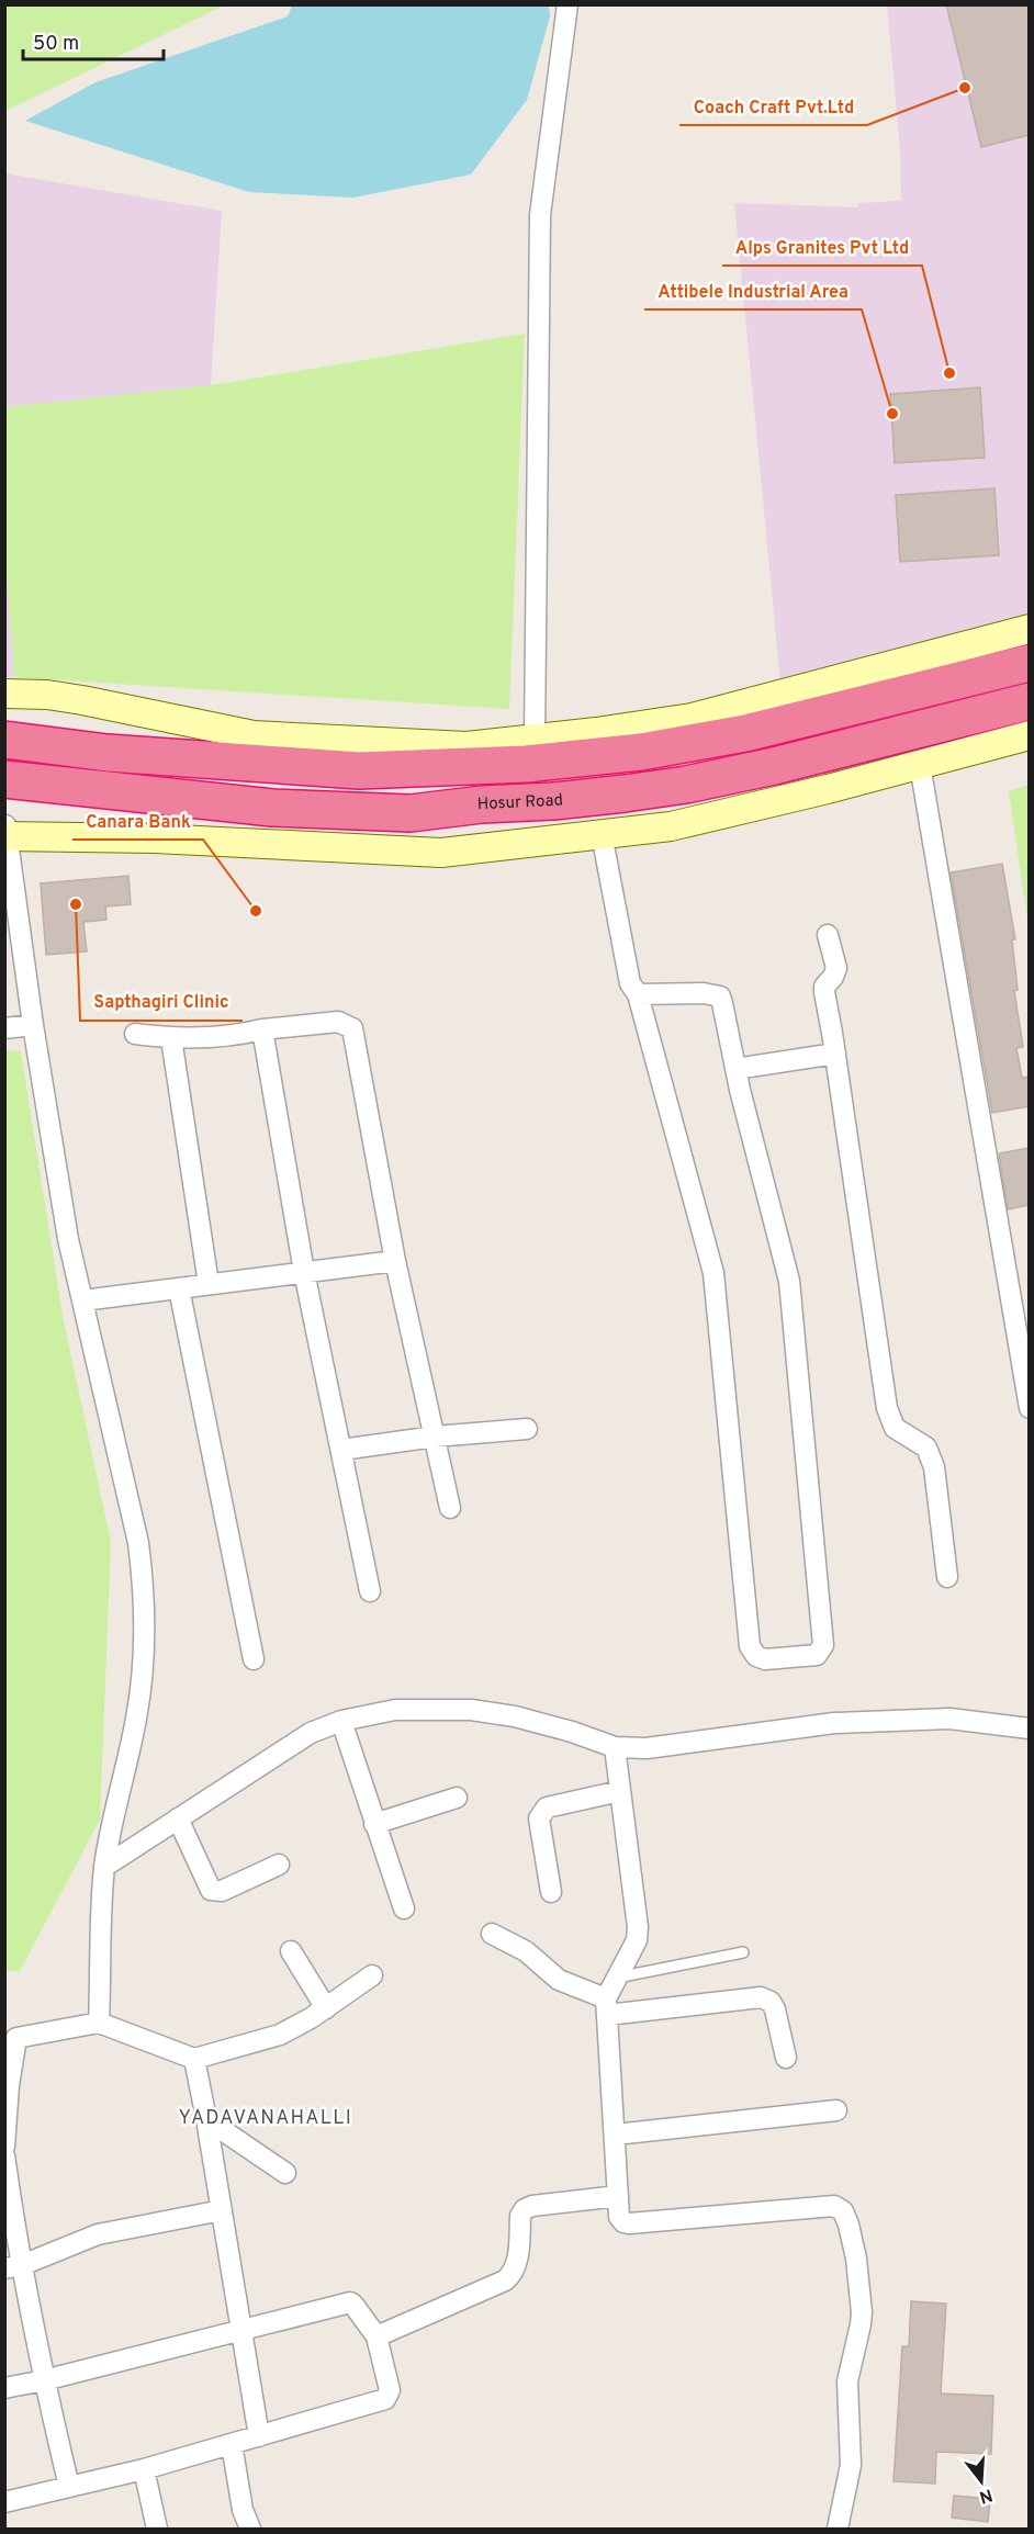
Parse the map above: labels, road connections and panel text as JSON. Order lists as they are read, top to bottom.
{
  "streets": {
    "highway": ["Hosur Road"]
  },
  "districts": ["YADAVANAHALLI"],
  "places": [
    "Coach Craft Pvt.Ltd",
    "Alps Granites Pvt Ltd",
    "Attibele Industrial Area",
    "Sapthagiri Clinic",
    "Canara Bank"
  ],
  "scale_bar": "50 m",
  "north": "bottom"
}
